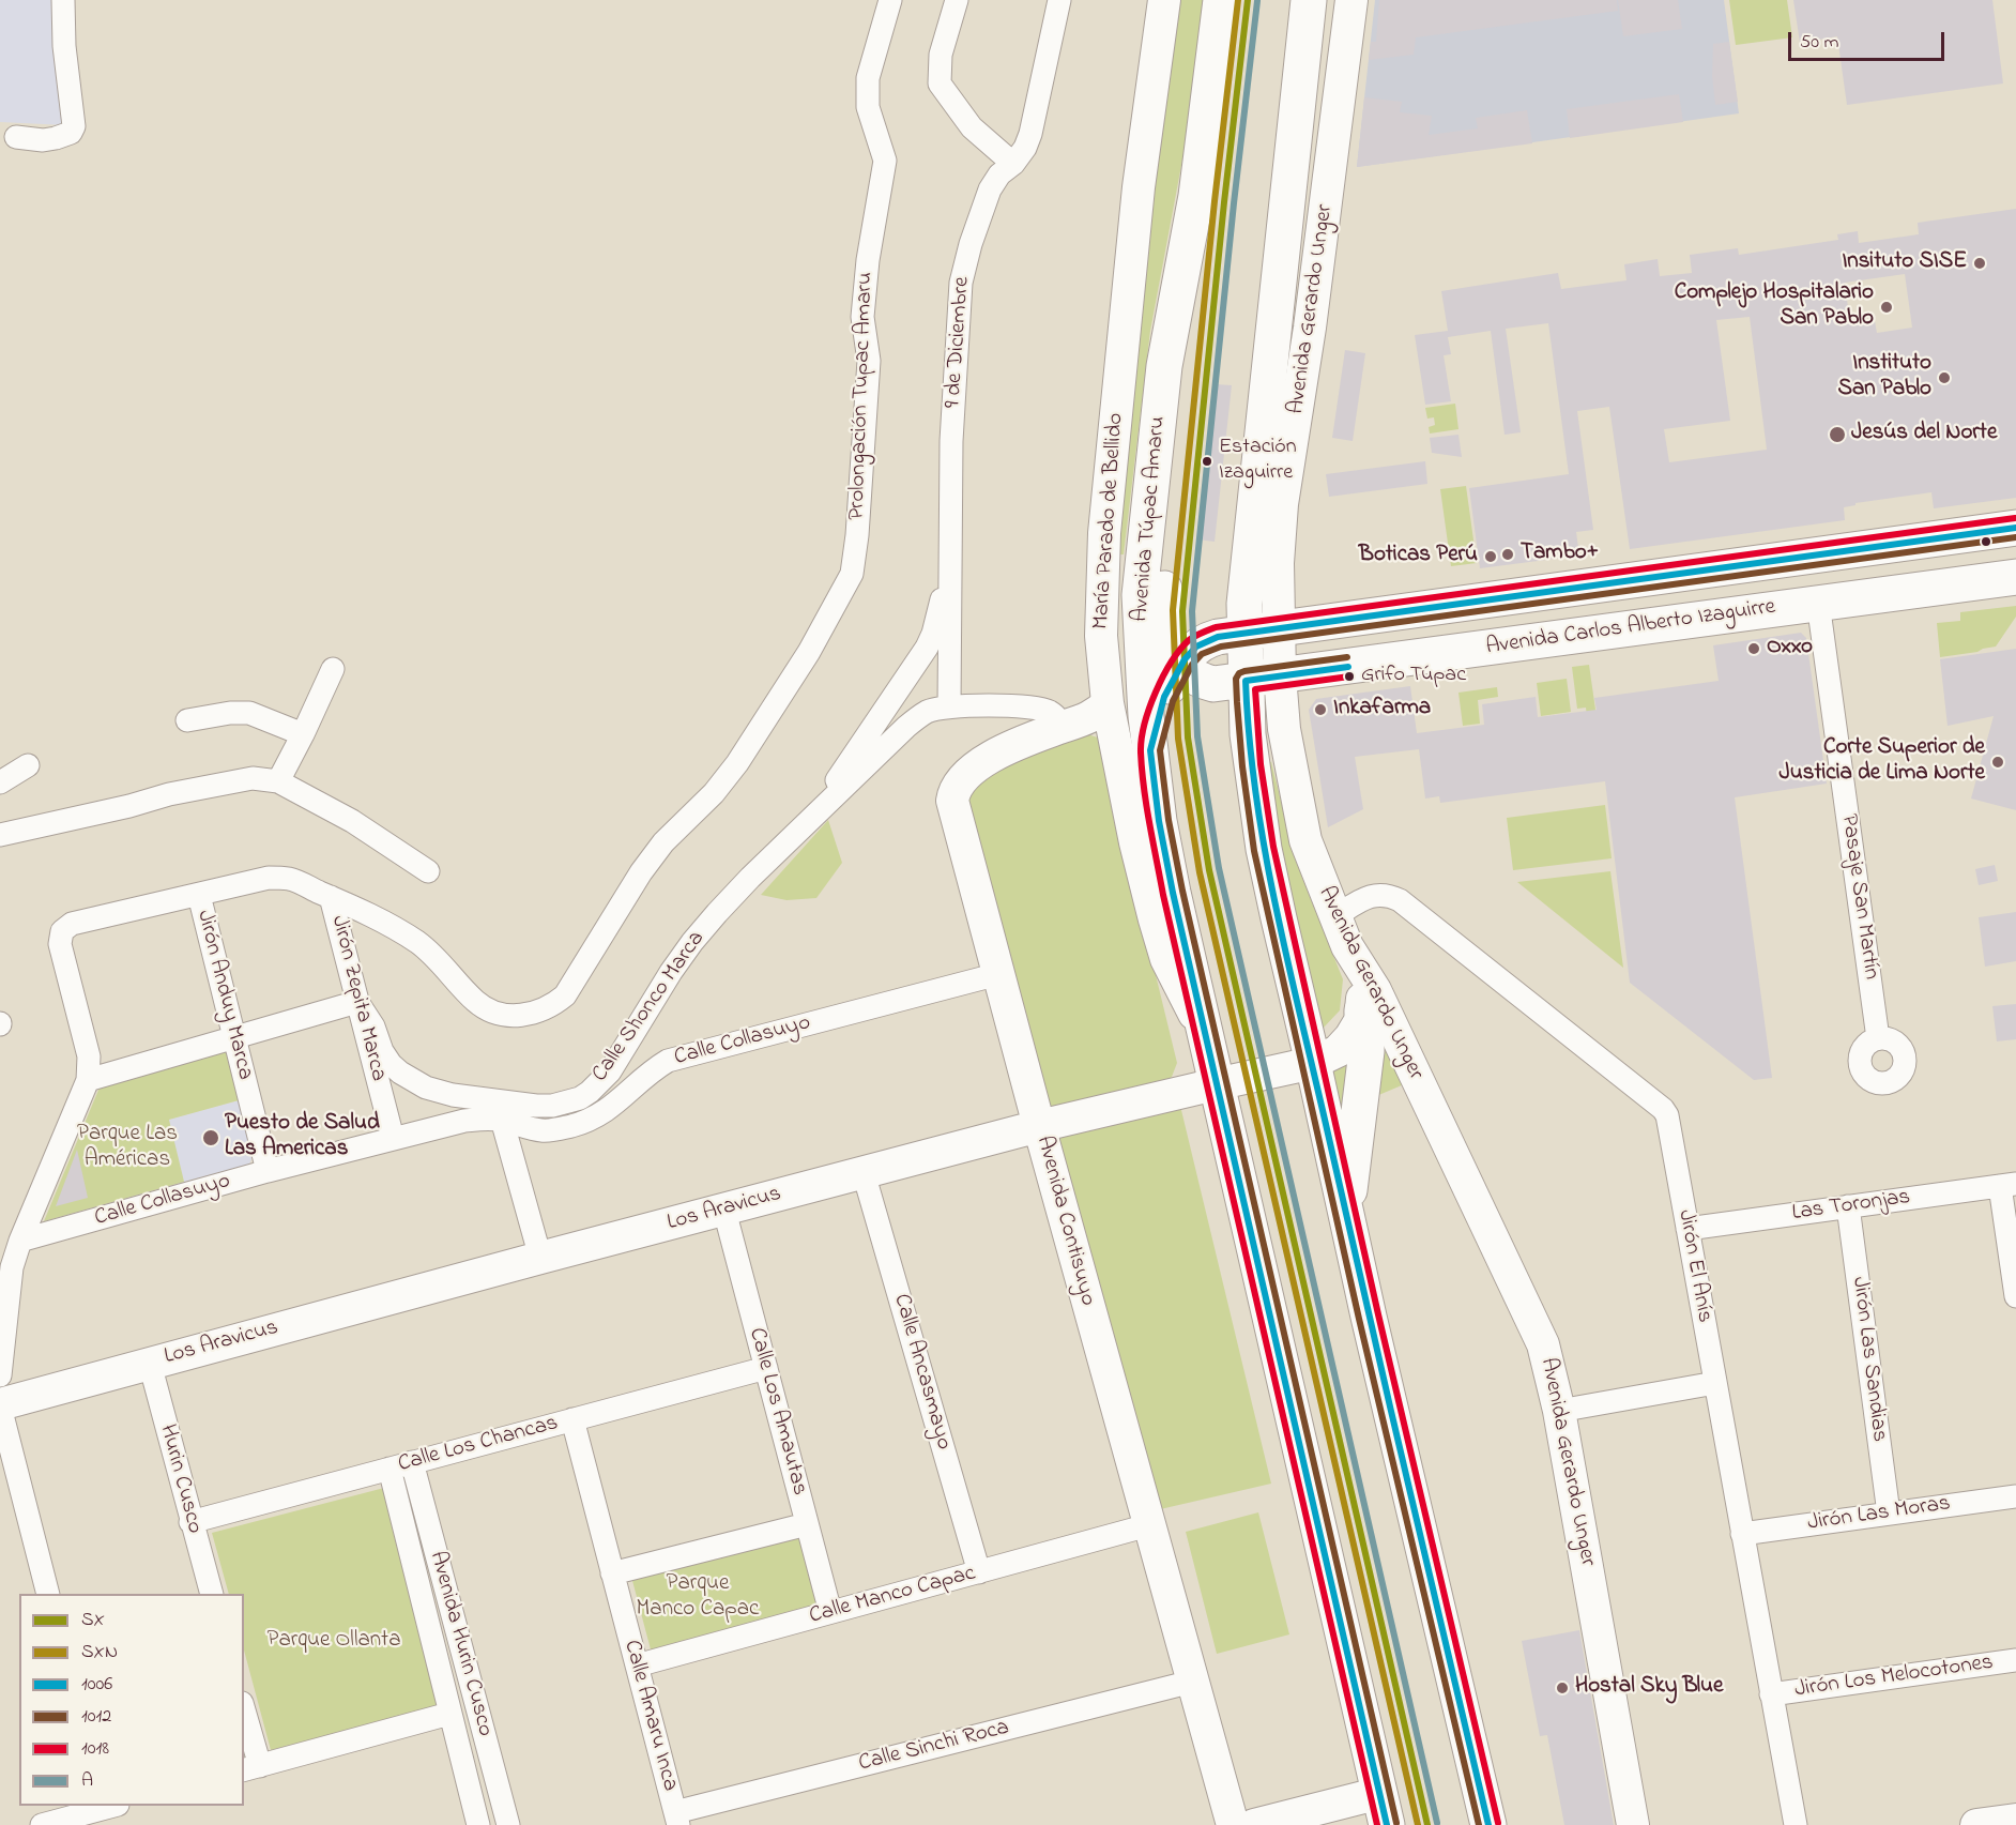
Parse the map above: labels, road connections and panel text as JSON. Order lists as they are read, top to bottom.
{
  "streets": {
    "main road": ["Avenida Túpac Amaru", "Avenida Carlos Alberto Izaguirre"],
    "street": [
      "Avenida Gerardo Unger",
      "9 de Diciembre",
      "Prolongación Tupac Amaru",
      "María Parado de Bellido",
      "Pasaje San Martín",
      "Jirón Anduy Marca",
      "Jirón Zepita Marca",
      "Calle Shonco Marca",
      "Calle Collasuyo",
      "Las Toronjas",
      "Los Aravicus",
      "Avenida Contisuyo",
      "Jirón El Anís",
      "Jirón Las Sandias",
      "Calle Ancasmayo",
      "Calle Los Amautas",
      "Calle Los Chancas",
      "Hurin Cusco",
      "Jirón Las Moras",
      "Calle Manco Capac",
      "Avenida Hurin Cusco",
      "Jirón Los Melocotones",
      "Calle Amaru Inca",
      "Calle Sinchi Roca"
    ]
  },
  "crossings": [
    ["Avenida Gerardo Unger", "Avenida Carlos Alberto Izaguirre"],
    ["Avenida Gerardo Unger", "Los Aravicus"],
    ["Avenida Gerardo Unger", "Jirón El Anís"],
    ["9 de Diciembre", "Calle Shonco Marca"],
    ["Prolongación Tupac Amaru", "Jirón Anduy Marca"],
    ["Prolongación Tupac Amaru", "Jirón Zepita Marca"],
    ["Prolongación Tupac Amaru", "Calle Collasuyo"],
    ["Avenida Túpac Amaru", "María Parado de Bellido"],
    ["Avenida Túpac Amaru", "Los Aravicus"],
    ["María Parado de Bellido", "Avenida Contisuyo"],
    ["Avenida Carlos Alberto Izaguirre", "Pasaje San Martín"],
    ["Jirón Anduy Marca", "Calle Collasuyo"],
    ["Jirón Zepita Marca", "Calle Shonco Marca"],
    ["Jirón Zepita Marca", "Calle Collasuyo"],
    ["Calle Shonco Marca", "Avenida Contisuyo"],
    ["Calle Collasuyo", "Avenida Contisuyo"],
    ["Las Toronjas", "Jirón El Anís"],
    ["Las Toronjas", "Jirón Las Sandias"],
    ["Los Aravicus", "Avenida Contisuyo"],
    ["Los Aravicus", "Calle Ancasmayo"],
    ["Los Aravicus", "Calle Los Amautas"],
    ["Los Aravicus", "Hurin Cusco"],
    ["Avenida Contisuyo", "Calle Manco Capac"],
    ["Avenida Contisuyo", "Calle Sinchi Roca"],
    ["Jirón El Anís", "Jirón Las Moras"],
    ["Jirón El Anís", "Jirón Los Melocotones"],
    ["Jirón Las Sandias", "Jirón Las Moras"],
    ["Calle Ancasmayo", "Calle Manco Capac"],
    ["Calle Los Amautas", "Calle Los Chancas"],
    ["Calle Los Amautas", "Calle Manco Capac"],
    ["Calle Los Chancas", "Hurin Cusco"],
    ["Calle Los Chancas", "Avenida Hurin Cusco"],
    ["Calle Los Chancas", "Calle Amaru Inca"],
    ["Calle Manco Capac", "Calle Amaru Inca"],
    ["Calle Amaru Inca", "Calle Sinchi Roca"]
  ],
  "parks": ["Parque Las Américas", "Parque Manco Capac", "Parque Ollanta"],
  "places": [
    "Insituto SISE",
    "Complejo Hospitalario San Pablo",
    "Instituto San Pablo",
    "Jesús del Norte",
    "Estación Izaguirre",
    "Tambo+",
    "Boticas Perú",
    "Oxxo",
    "Grifo Túpac",
    "Inkafarma",
    "Corte Superior de Justicia de Lima Norte",
    "Puesto de Salud Las Americas",
    "Hostal Sky Blue"
  ],
  "lines": [
    "transit line SX",
    "transit line SXN",
    "transit line A",
    "transit line 1018",
    "transit line 1006",
    "transit line 1012"
  ],
  "legend": [
    "SX",
    "SXN",
    "1006",
    "1012",
    "1018",
    "A"
  ],
  "scale_bar": "50 m"
}
